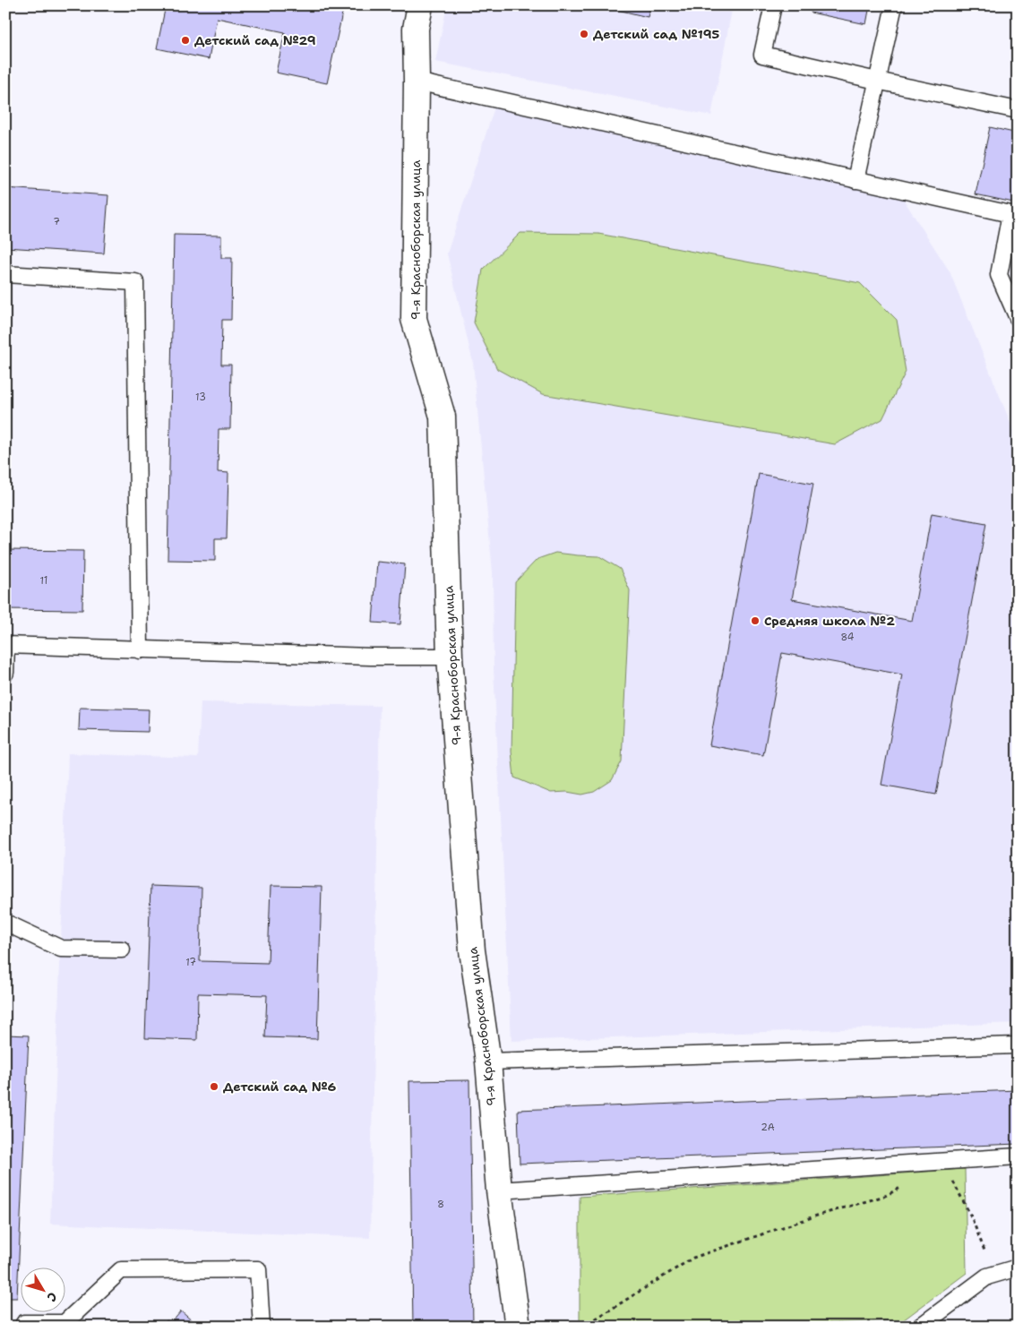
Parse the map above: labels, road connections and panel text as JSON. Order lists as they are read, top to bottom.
{
  "streets": {
    "street": ["9-я Красноборская улица"]
  },
  "places": [
    "Детский сад №195",
    "Детский сад №29",
    "Средняя школа №2",
    "Детский сад №6"
  ],
  "house_numbers": [
    "7",
    "13",
    "11",
    "84",
    "17",
    "2А",
    "8"
  ],
  "north": "bottom right"
}
